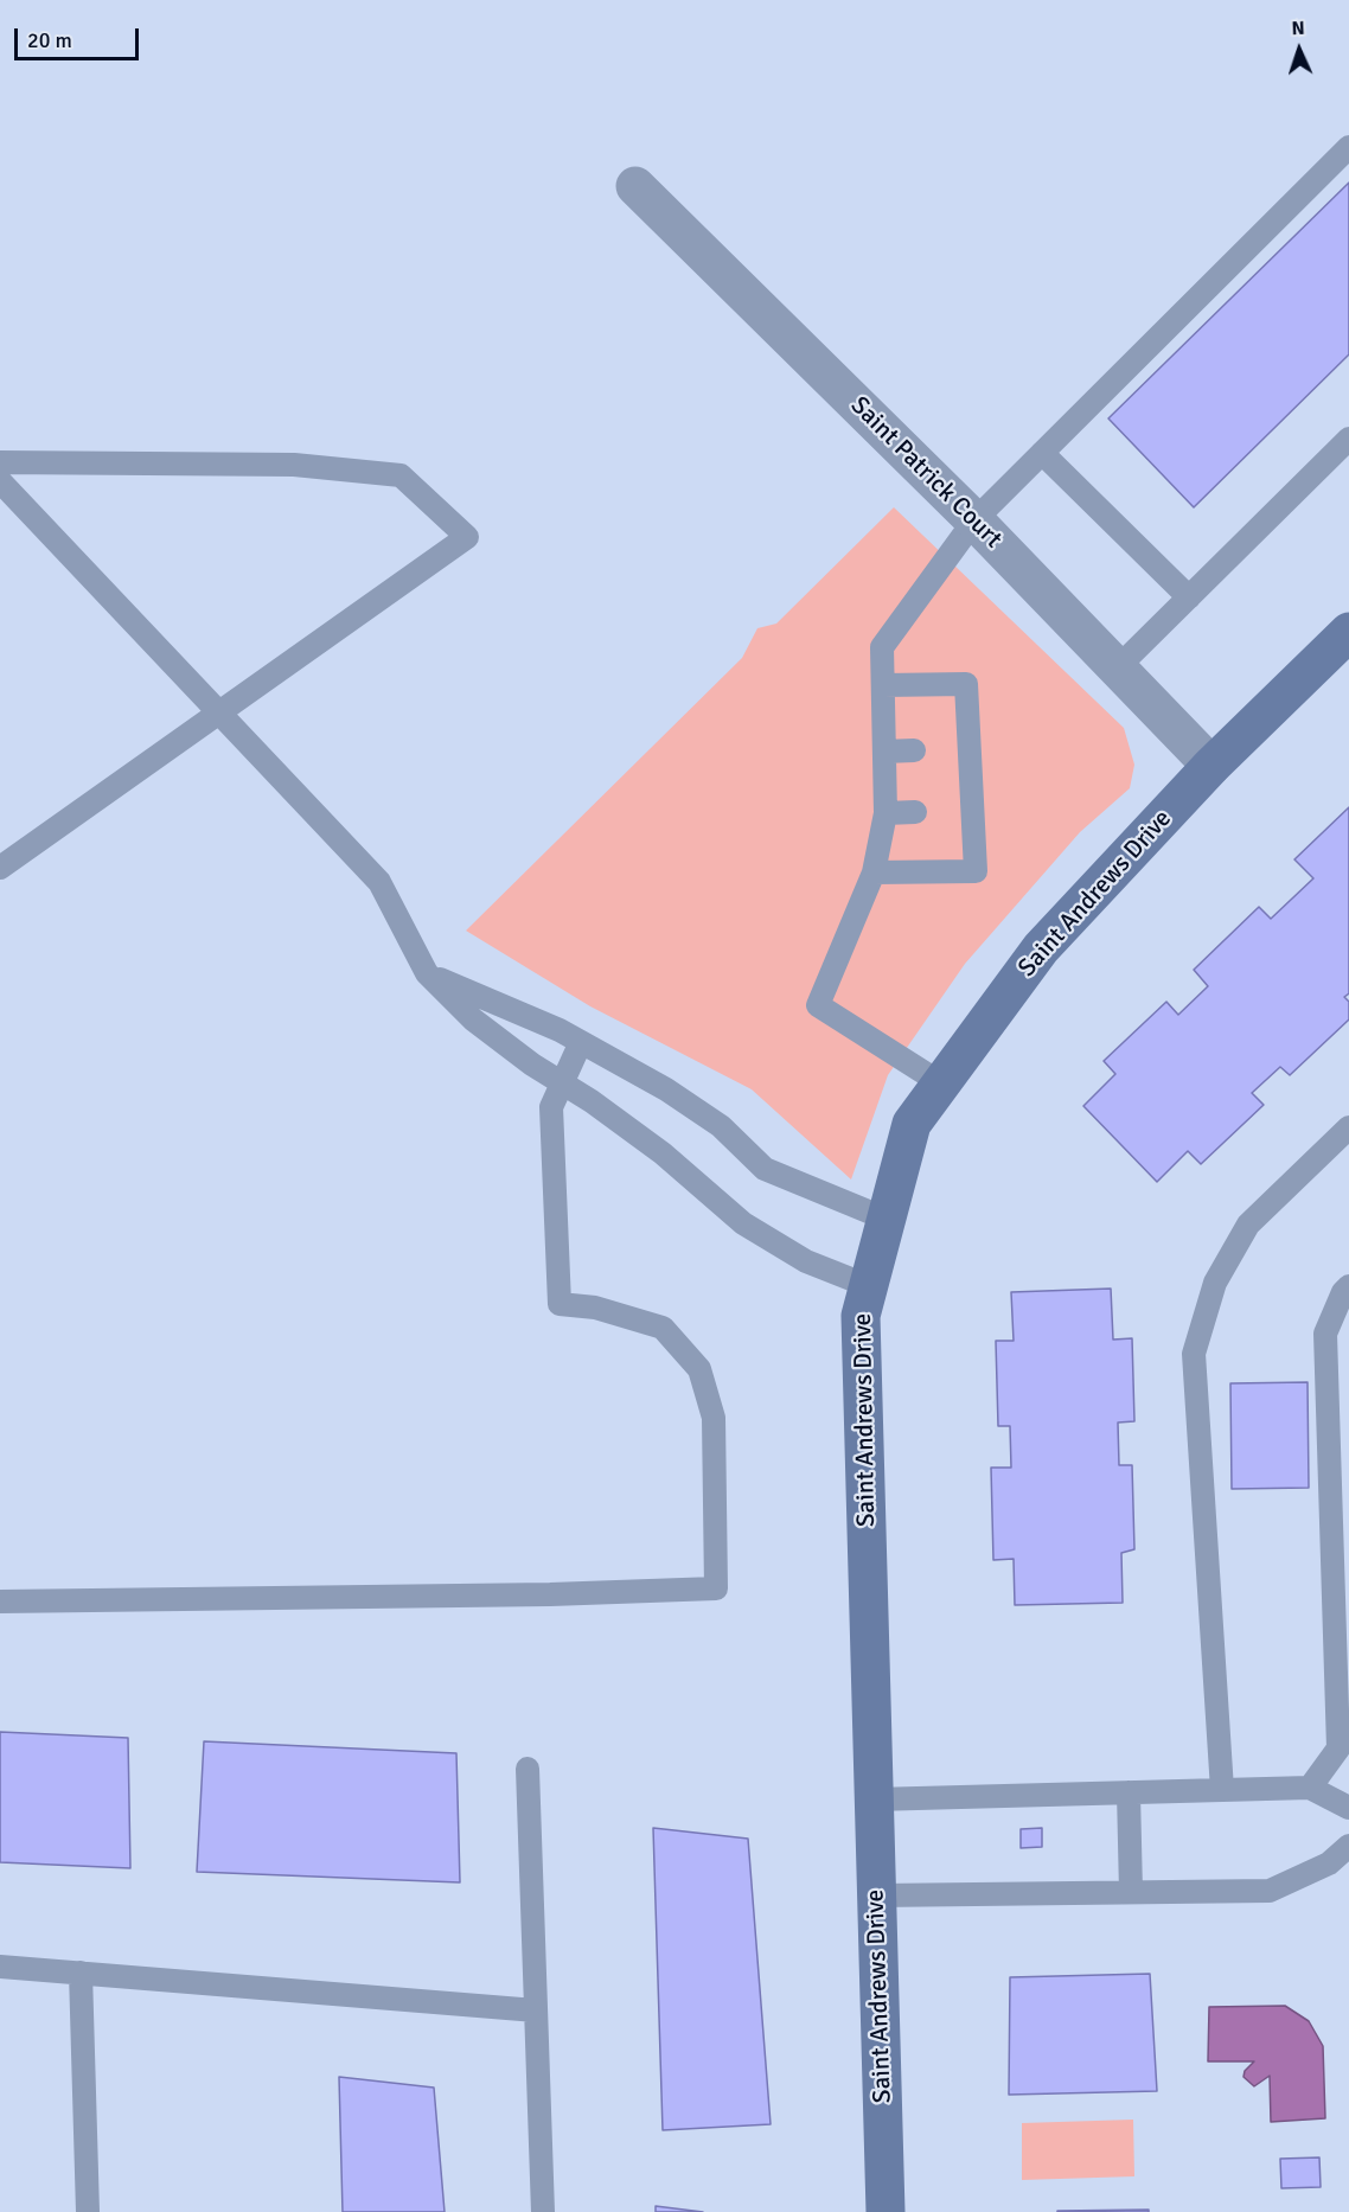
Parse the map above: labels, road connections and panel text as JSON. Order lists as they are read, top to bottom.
{
  "streets": {
    "street": ["Saint Patrick Court", "Saint Andrews Drive"]
  },
  "crossings": [
    ["Saint Patrick Court", "Saint Andrews Drive"]
  ],
  "scale_bar": "20 m",
  "north": "top"
}
